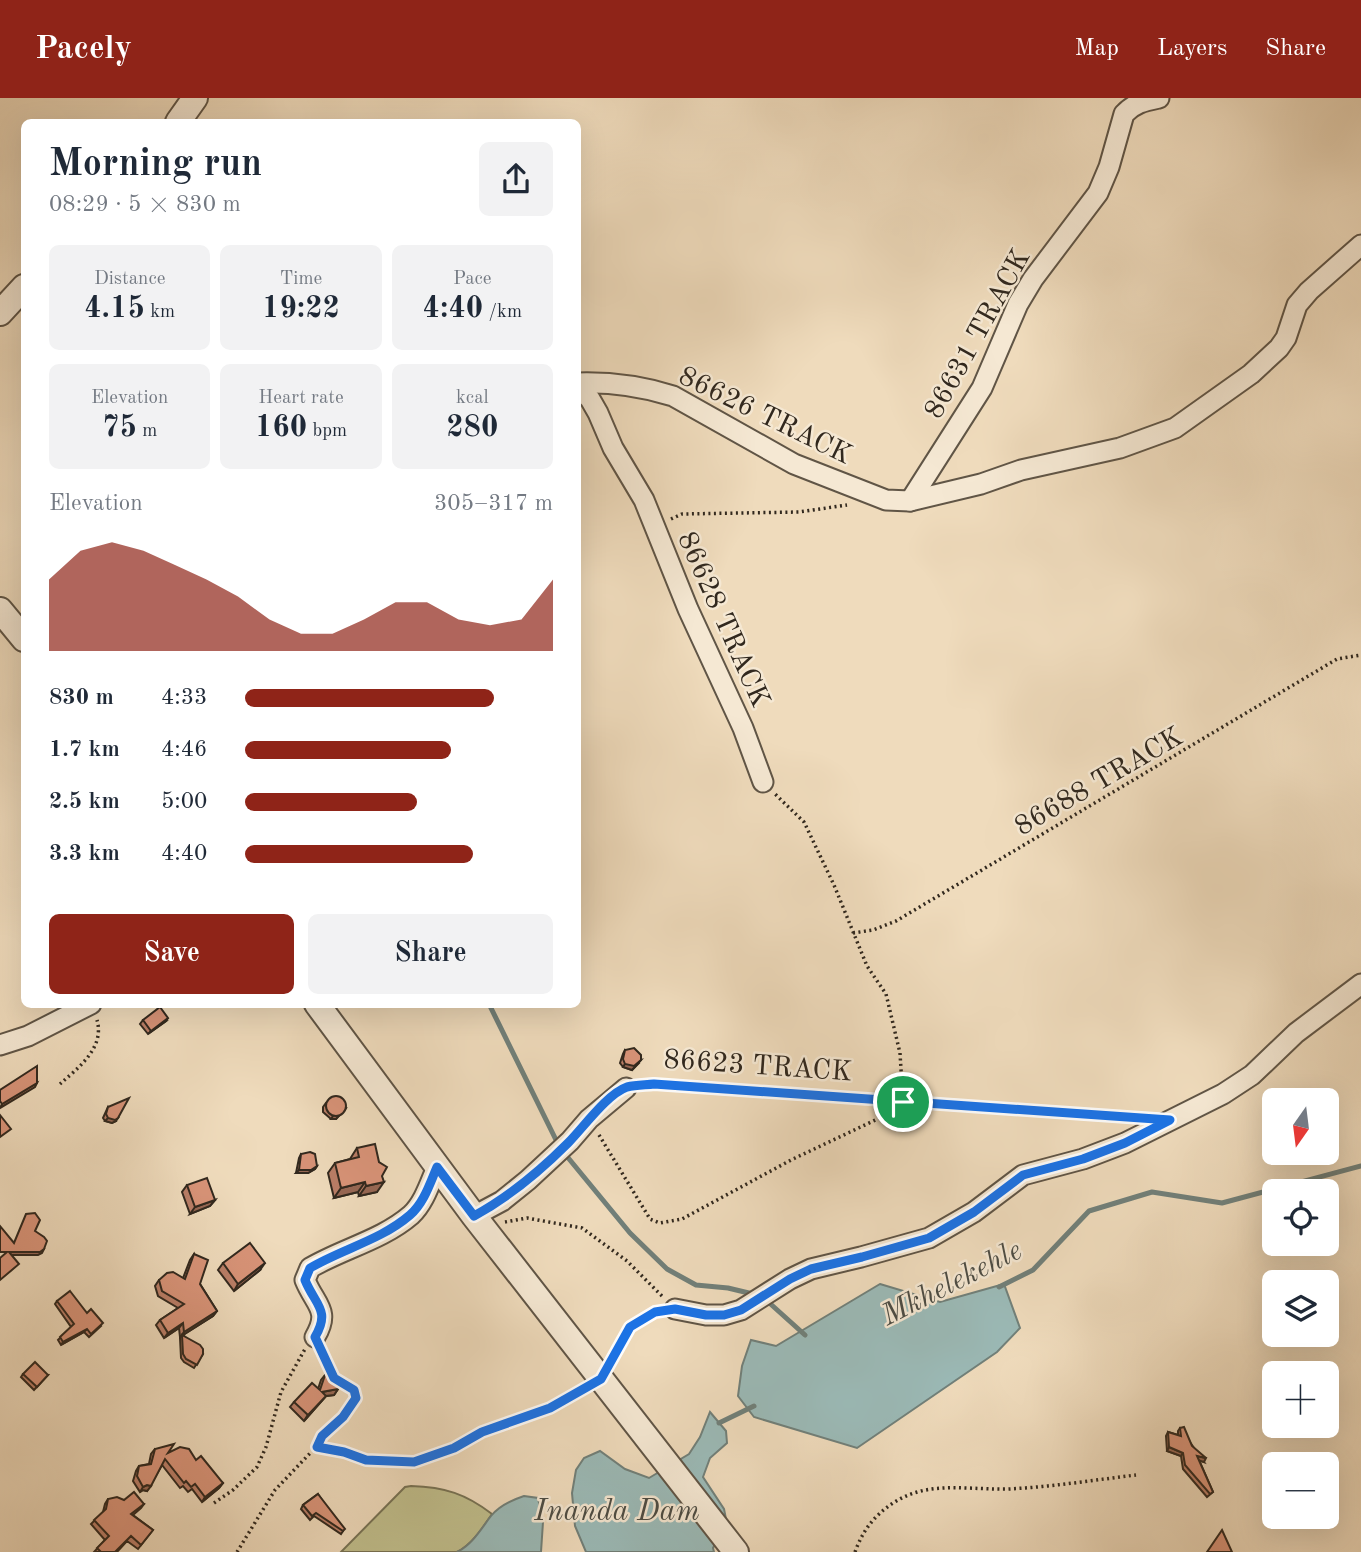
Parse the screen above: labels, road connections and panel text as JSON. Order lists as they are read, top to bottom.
{
  "streets": {
    "street": [
      "86631 TRACK",
      "86626 TRACK",
      "86628 TRACK",
      "86623 TRACK"
    ],
    "path": ["86688 TRACK"]
  },
  "crossings": [
    ["86631 TRACK", "86626 TRACK"]
  ],
  "water": ["Mkhelekehle", "Inanda Dam"],
  "north": "bottom",
  "page": {
    "header": "Pacely",
    "nav": ["Map", "Layers", "Share"],
    "heading": ["Morning run", "08:29 · 5 × 830 m"],
    "stats": [
      ["Distance", "4.15 km"],
      ["Time", "19:22"],
      ["Pace", "4:40 /km"],
      ["Elevation", "75 m"],
      ["Heart rate", "160 bpm"],
      ["kcal", "280"]
    ],
    "chart": ["Elevation", "305–317 m"],
    "list": [
      {
        "name": "830 m",
        "note": "4:33"
      },
      {
        "name": "1.7 km",
        "note": "4:46"
      },
      {
        "name": "2.5 km",
        "note": "5:00"
      },
      {
        "name": "3.3 km",
        "note": "4:40"
      }
    ],
    "buttons": ["Save", "Share"],
    "map_buttons": ["+", "−"]
  }
}
